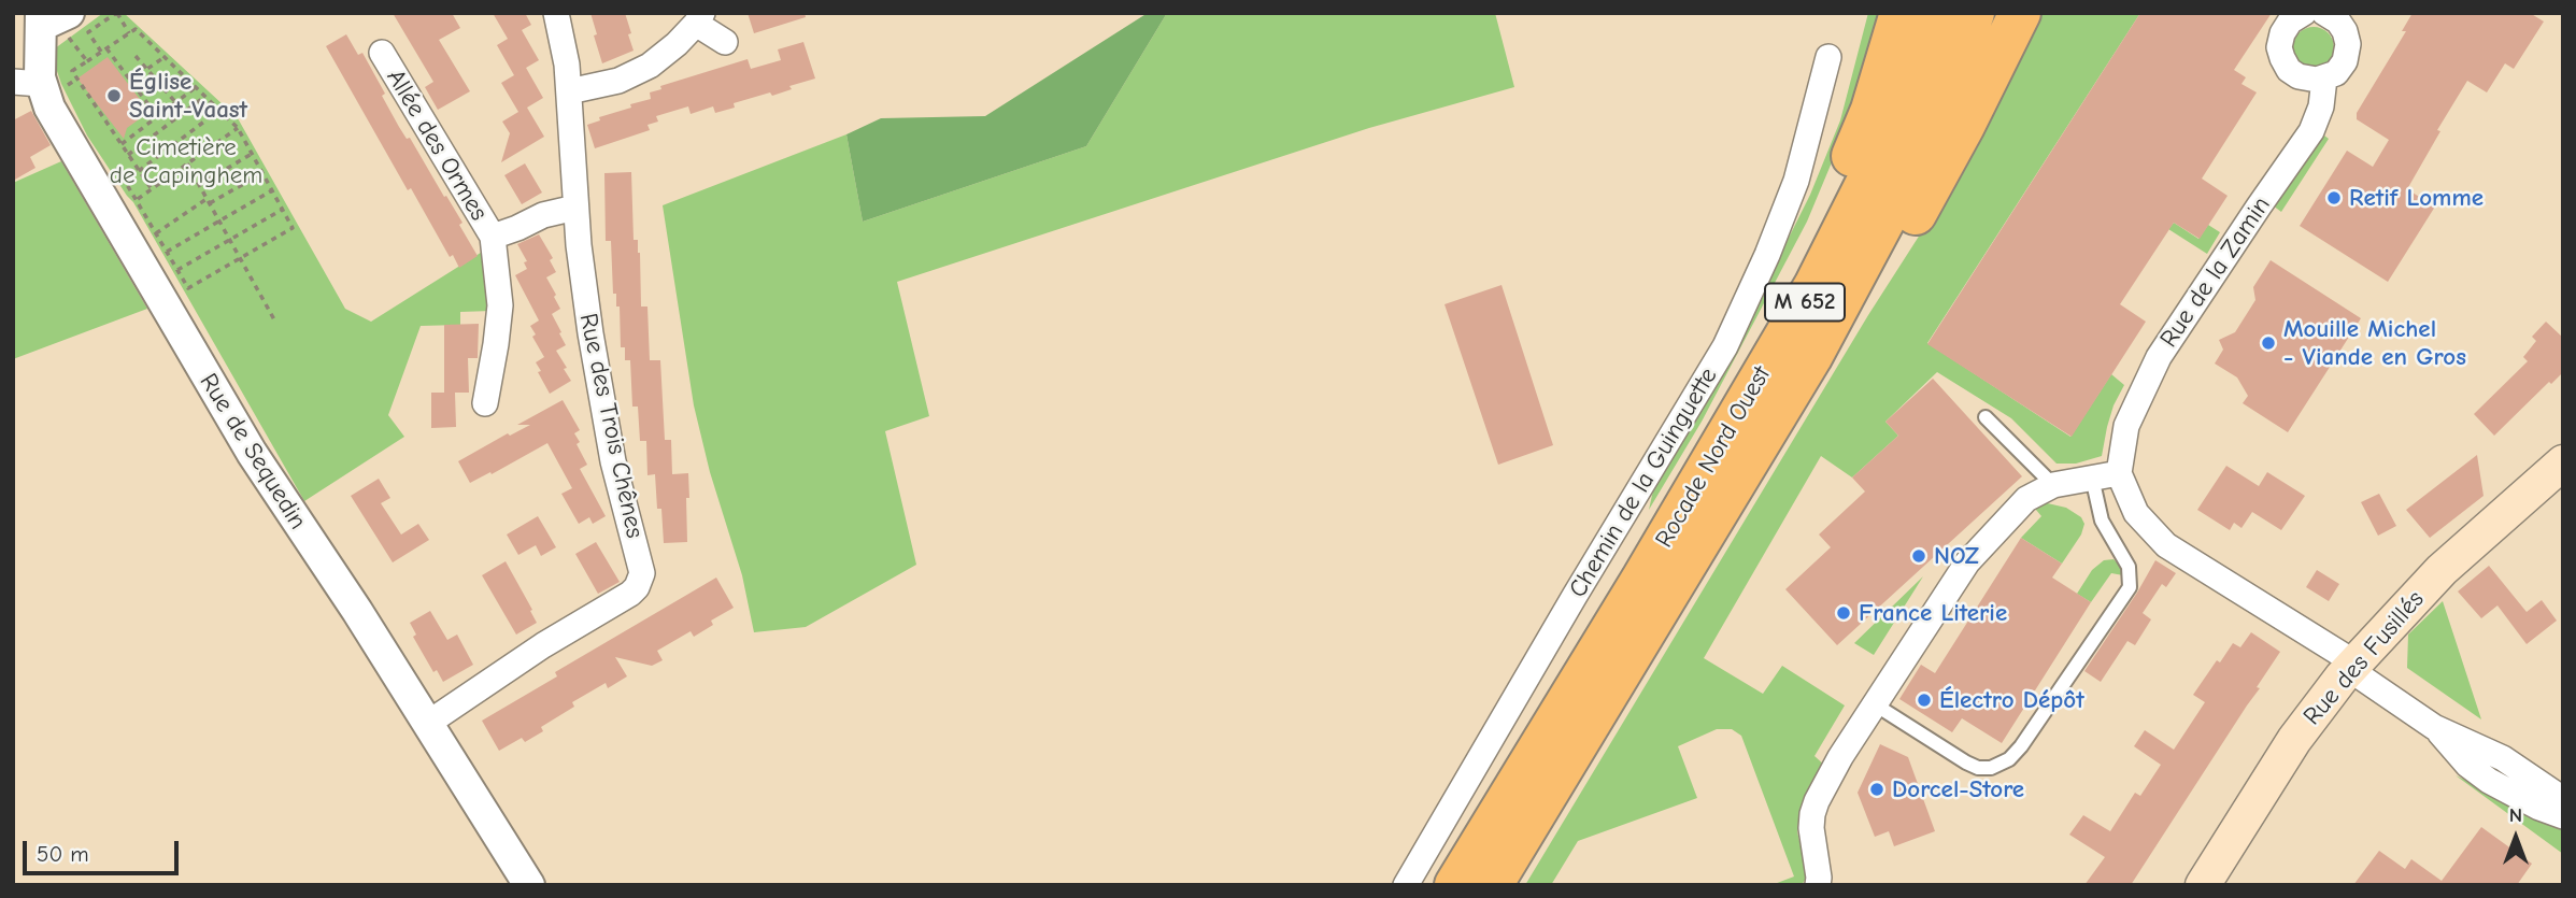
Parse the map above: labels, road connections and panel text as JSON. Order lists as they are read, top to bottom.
{
  "streets": {
    "highway": ["M 652", "Rocade Nord Ouest"],
    "main road": ["Rue des Fusillés"],
    "street": [
      "Allée des Ormes",
      "Rue de la Zamin",
      "Rue des Trois Chênes",
      "Rue de Sequedin",
      "Chemin de la Guinguette"
    ]
  },
  "crossings": [
    ["Allée des Ormes", "Rue des Trois Chênes"],
    ["Rue des Trois Chênes", "Rue de Sequedin"]
  ],
  "parks": ["Cimetière de Capinghem"],
  "places": [
    "Église Saint-Vaast",
    "Retif Lomme",
    "Mouille Michel - Viande en Gros",
    "NOZ",
    "France Literie",
    "Électro Dépôt",
    "Dorcel-Store"
  ],
  "scale_bar": "50 m",
  "north": "top"
}
